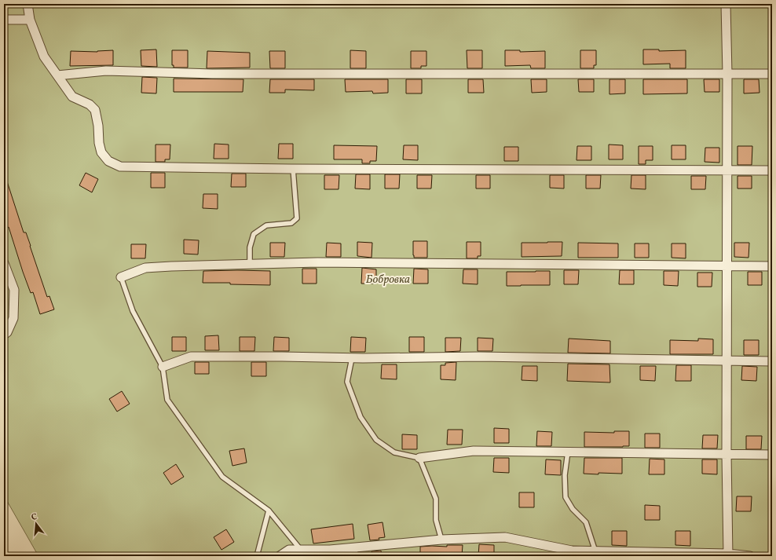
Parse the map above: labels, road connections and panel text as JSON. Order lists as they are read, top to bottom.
{
  "parks": ["Бобровка"],
  "north": "top"
}
